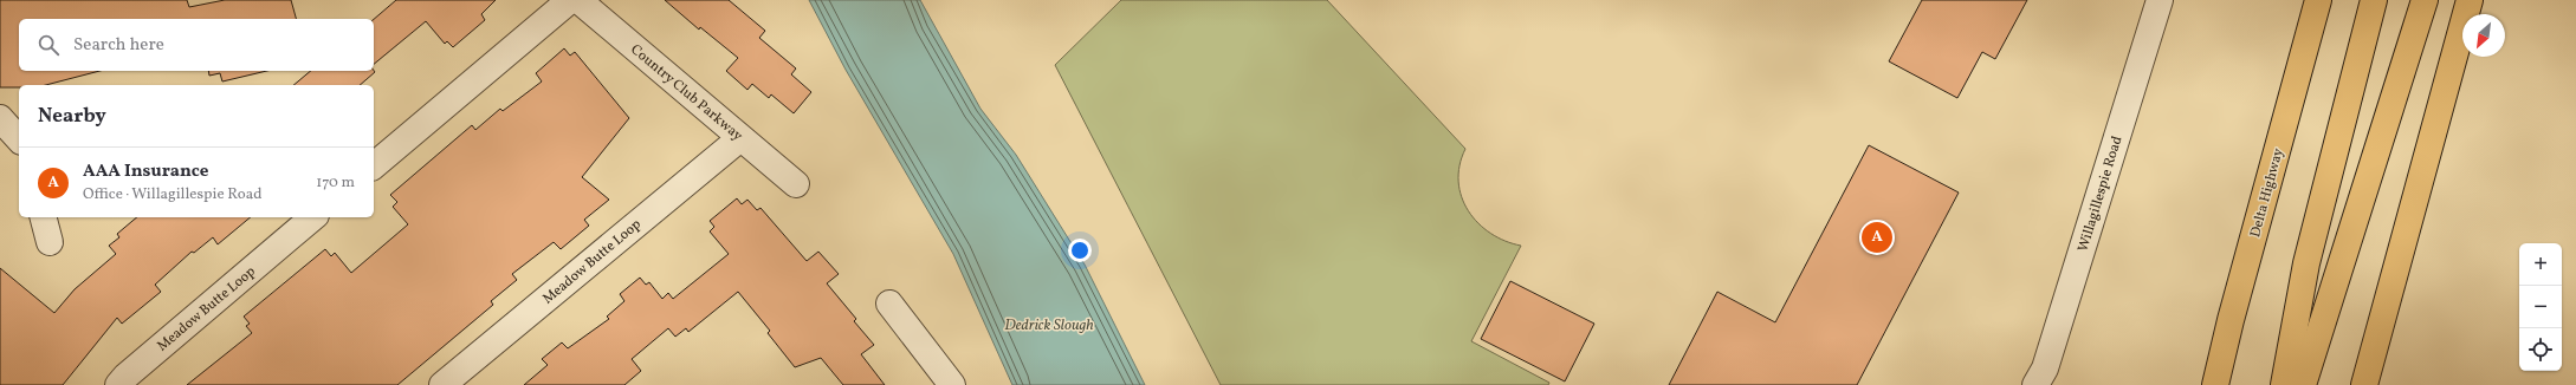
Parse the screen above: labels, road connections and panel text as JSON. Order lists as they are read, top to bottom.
{
  "streets": {
    "highway": ["Delta Highway"],
    "street": ["Country Club Parkway", "Willagillespie Road", "Meadow Butte Loop"]
  },
  "crossings": [
    ["Country Club Parkway", "Meadow Butte Loop"]
  ],
  "water": ["Dedrick Slough"],
  "north": "bottom left",
  "page": {
    "search": "Search here",
    "heading": "Nearby",
    "list": [
      {
        "mark": "A",
        "name": "AAA Insurance",
        "note": "Office · Willagillespie Road",
        "value": "170 m"
      }
    ],
    "pins": "A",
    "map_buttons": ["+", "−"]
  }
}
